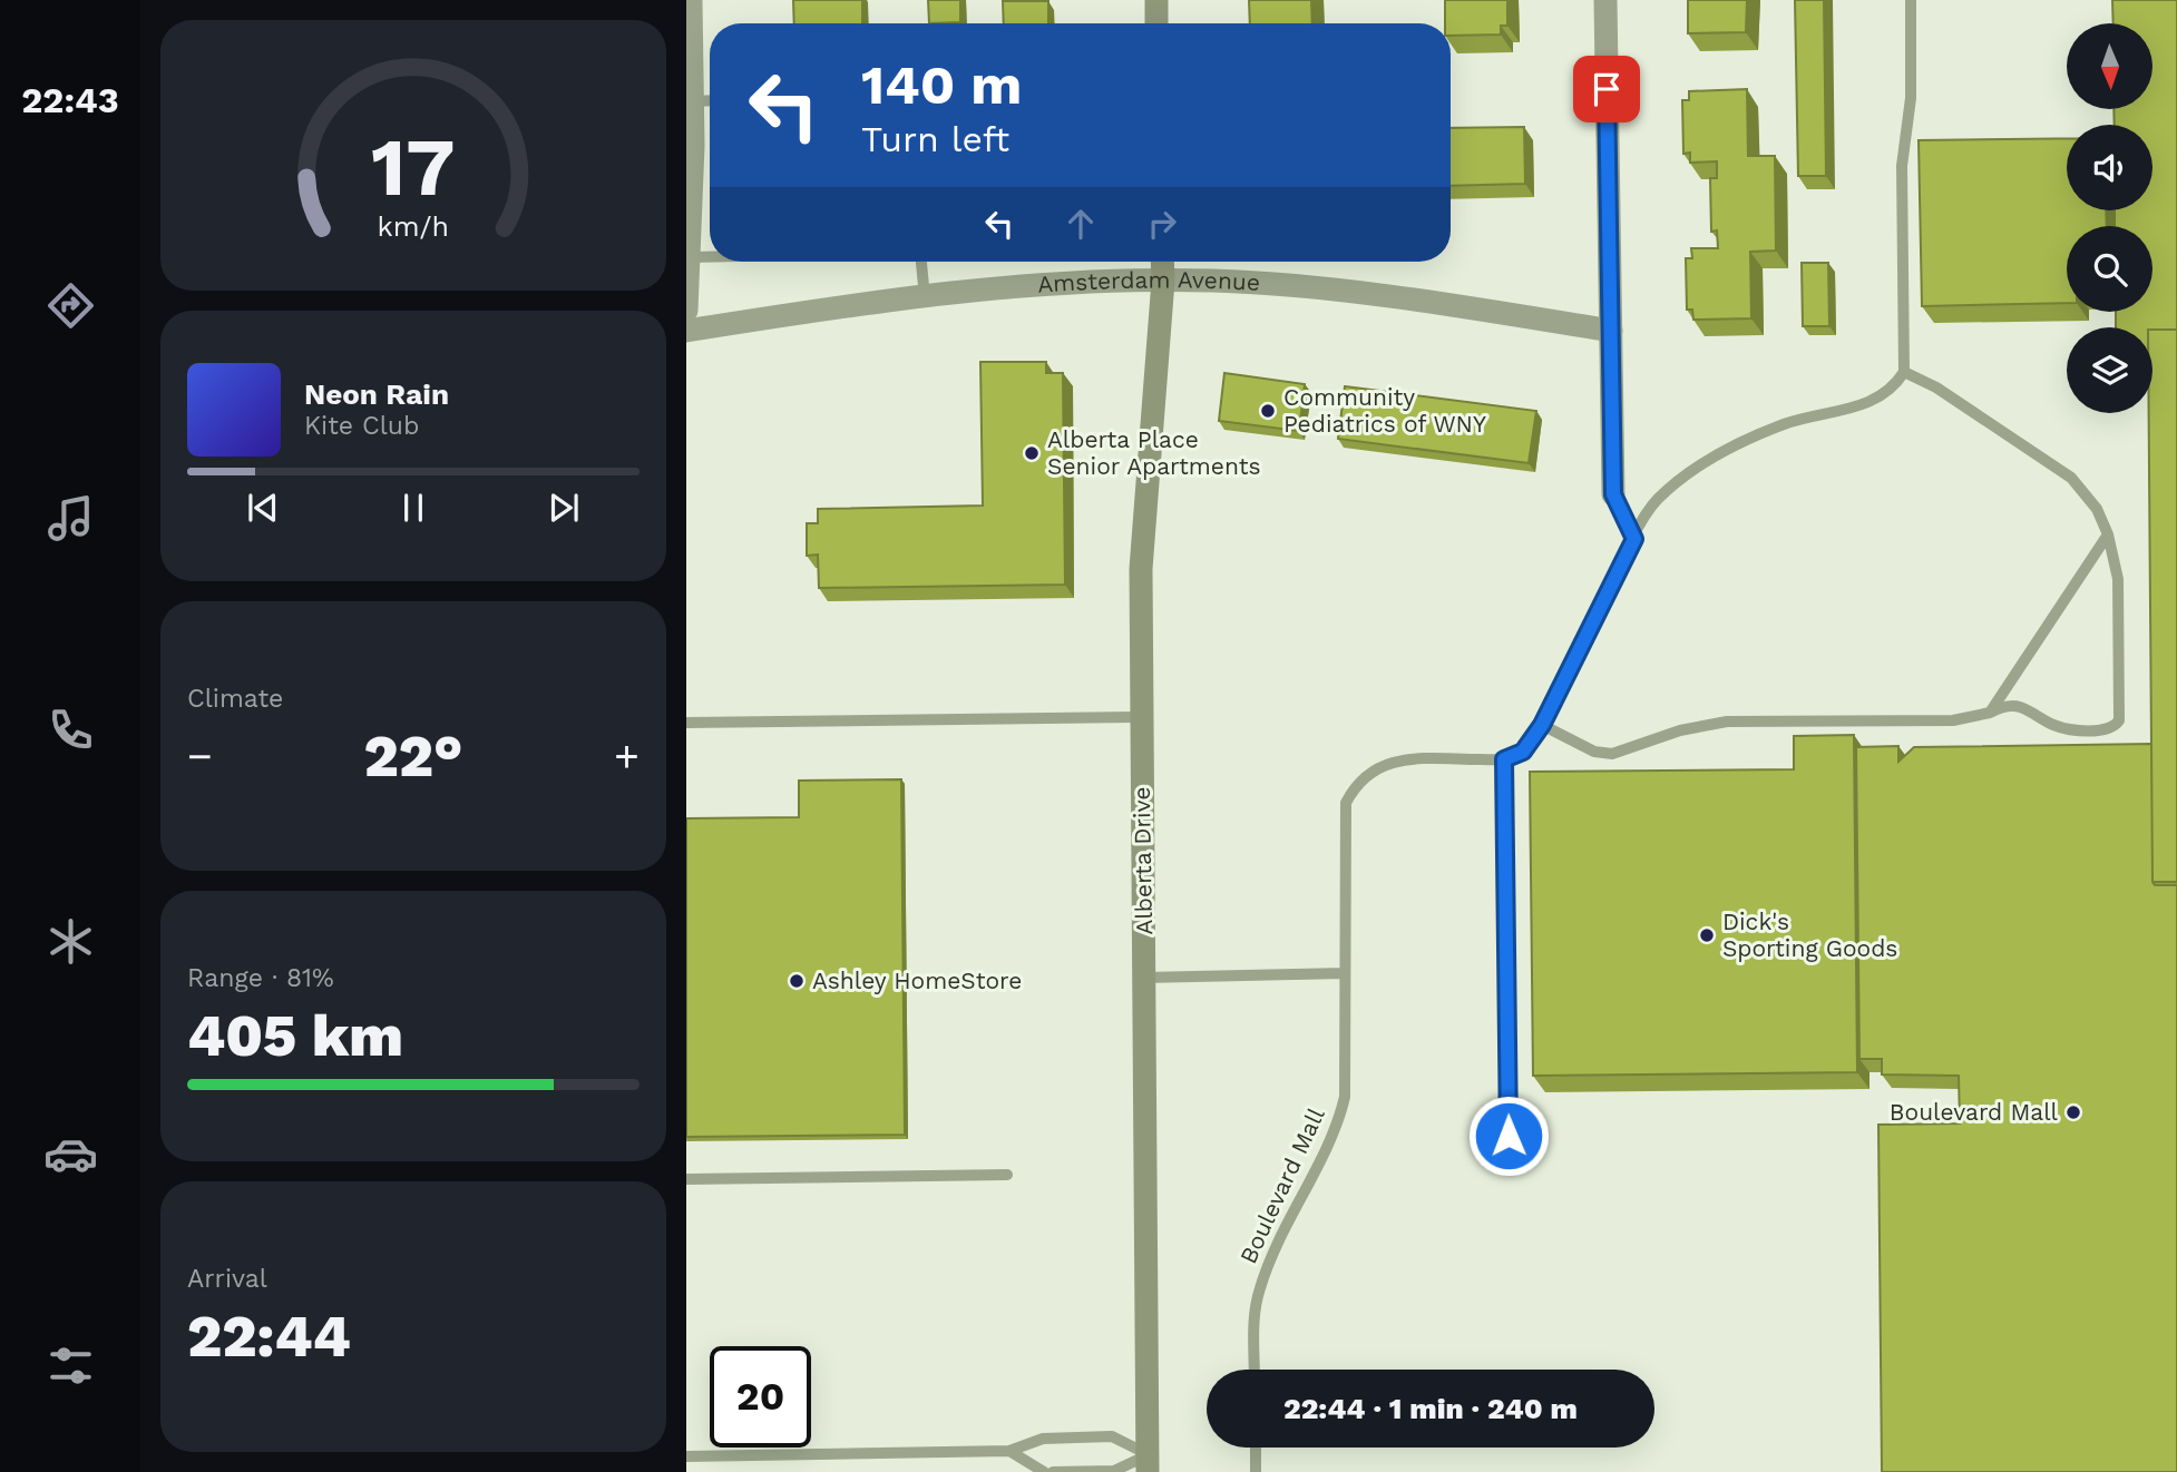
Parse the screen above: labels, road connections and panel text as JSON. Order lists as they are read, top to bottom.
{
  "streets": {
    "street": ["Amsterdam Avenue", "Alberta Drive"],
    "lane": ["Boulevard Mall"]
  },
  "crossings": [
    ["Amsterdam Avenue", "Alberta Drive"]
  ],
  "places": [
    "Community Pediatrics of WNY",
    "Alberta Place Senior Apartments",
    "Dick's Sporting Goods",
    "Ashley HomeStore",
    "Boulevard Mall"
  ],
  "north": "bottom",
  "page": {
    "tabs": "22:43",
    "turn": ["140 m", "Turn left"],
    "song": ["Neon Rain", "Kite Club"],
    "tile": [
      "Climate",
      ["Range · 81%", "405 km"],
      ["Arrival", "22:44"]
    ],
    "heat": ["−", "22°", "+"],
    "limit": "20",
    "trip": "22:44 · 1 min · 240 m",
    "gauge": ["17", "km/h"]
  }
}
